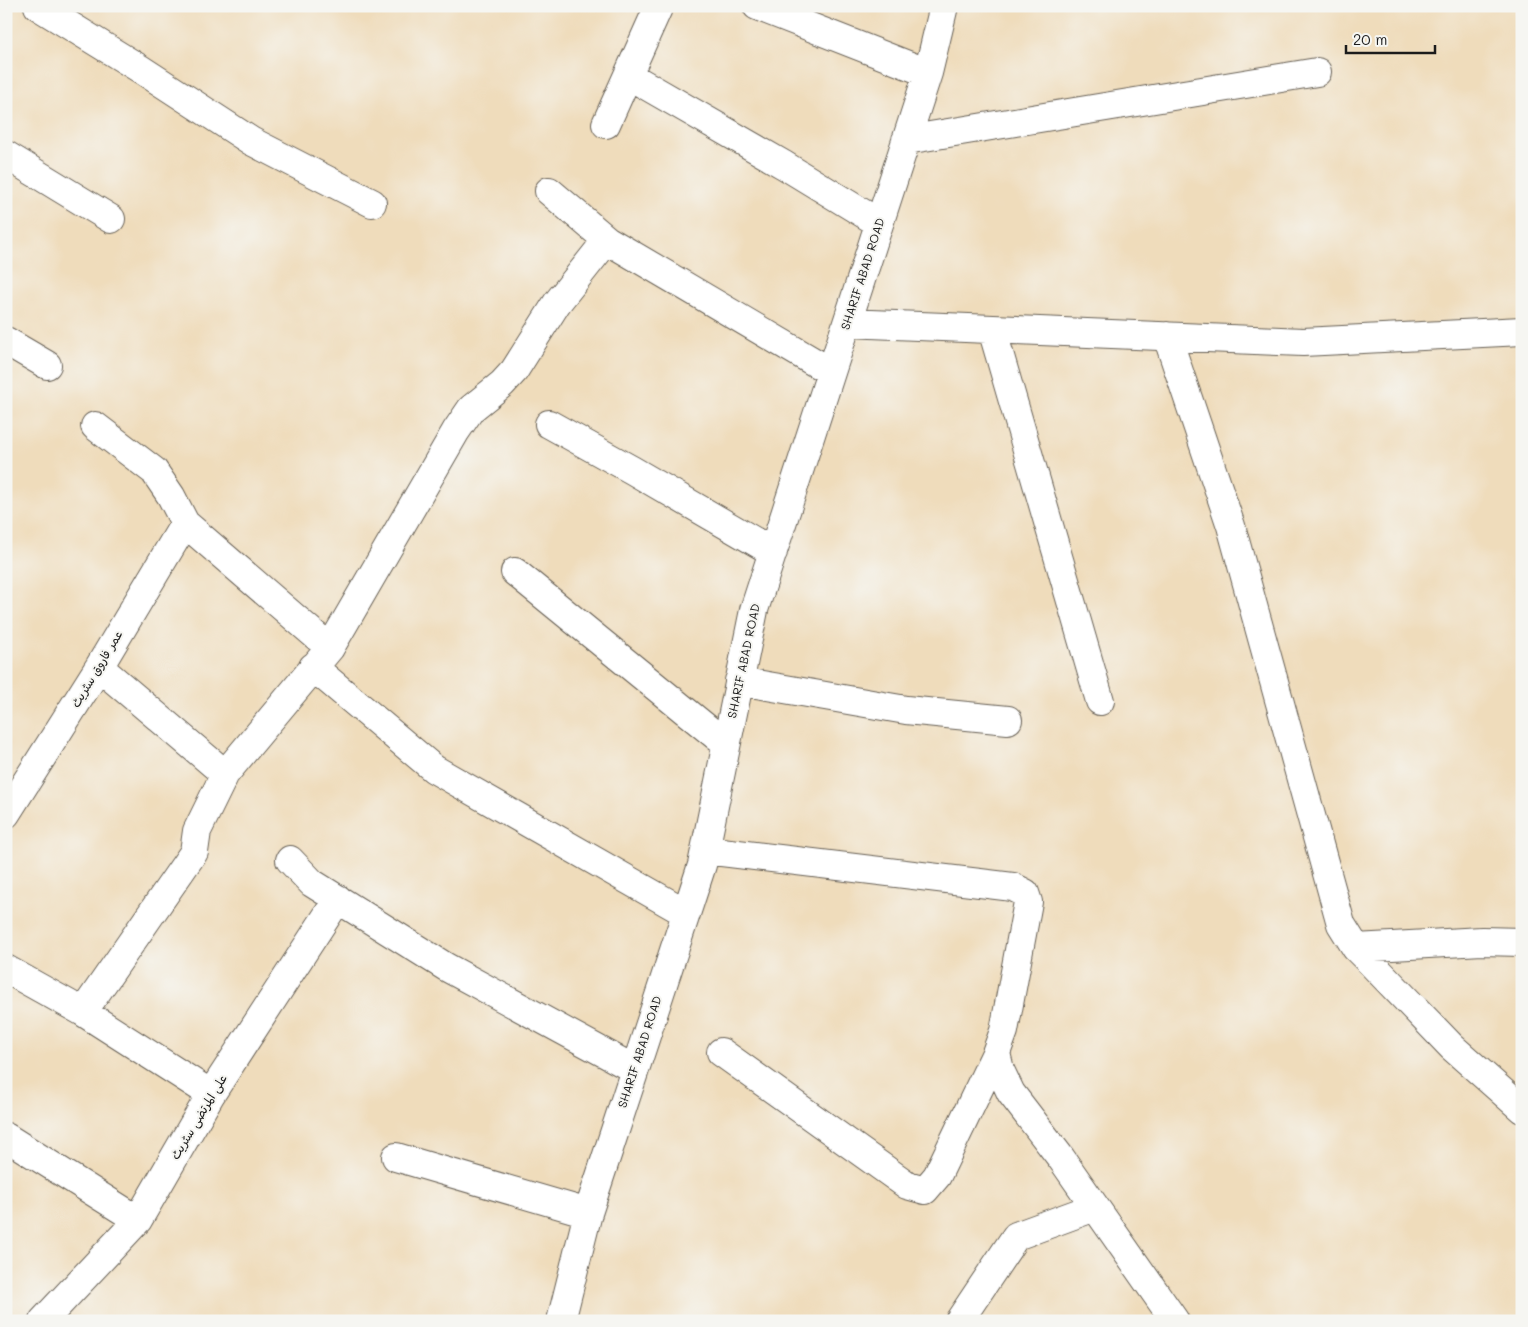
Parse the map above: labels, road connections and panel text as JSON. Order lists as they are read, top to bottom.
{
  "streets": {
    "street": ["SHARIF ABAD ROAD", "عمر فاروق سٹریٹ", "علی المرتضی سٹریٹ"]
  },
  "scale_bar": "20 m"
}
